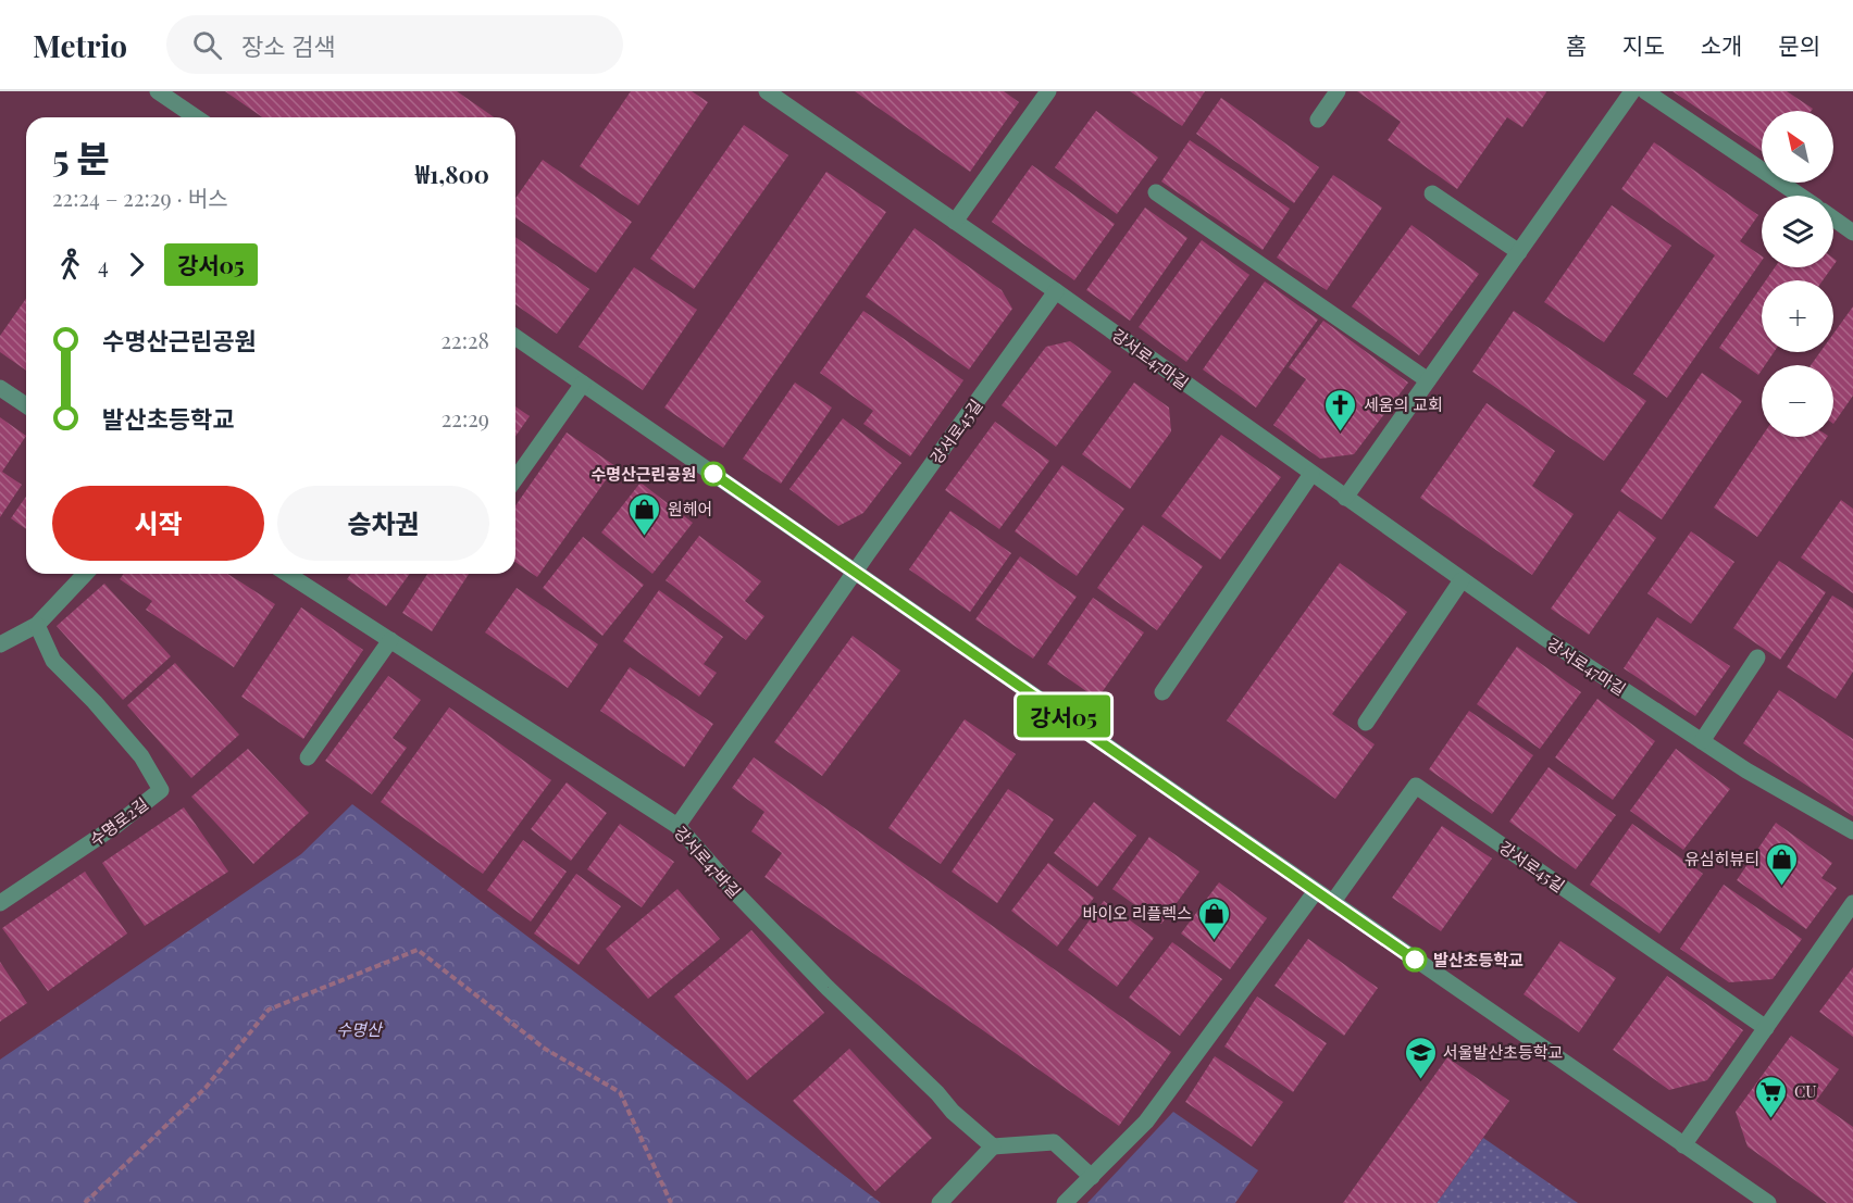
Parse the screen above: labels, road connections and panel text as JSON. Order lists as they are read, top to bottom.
{
  "streets": {
    "street": [
      "강서로47마길",
      "강서로45길",
      "수명로2길",
      "강서로47바길"
    ]
  },
  "crossings": [
    ["강서로47마길", "강서로45길"],
    ["강서로45길", "강서로47바길"]
  ],
  "parks": ["수명산"],
  "places": {
    "church": ["세움의 교회"],
    "other": ["수명산근린공원", "발산초등학교"],
    "shop": ["원헤어", "유심히뷰티", "바이오 리플렉스"],
    "school or university": ["서울발산초등학교"],
    "supermarket": ["CU"]
  },
  "lines": ["bus line 강서05"],
  "north": "top left",
  "page": {
    "header": "Metrio",
    "search": "장소 검색",
    "nav": [
      "홈",
      "지도",
      "소개",
      "문의"
    ],
    "on_map": "강서05",
    "map_buttons": ["+", "−"],
    "heading": ["5 분", "22:24 – 22:29 · 버스", "₩1,800"],
    "legs": ["4", "강서05"],
    "list": [
      {
        "name": "수명산근린공원",
        "value": "22:28"
      },
      {
        "name": "발산초등학교",
        "value": "22:29"
      }
    ],
    "buttons": ["시작", "승차권"]
  }
}
